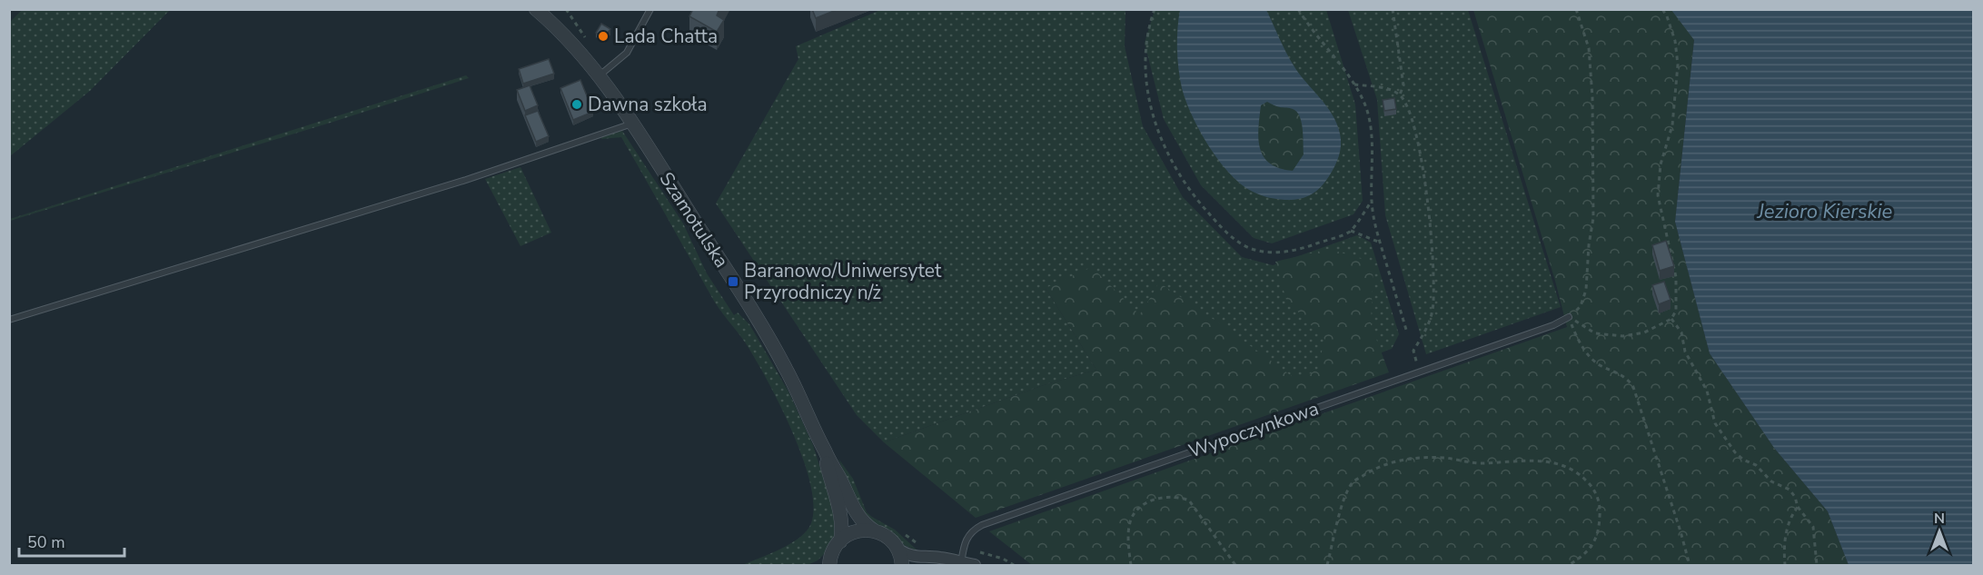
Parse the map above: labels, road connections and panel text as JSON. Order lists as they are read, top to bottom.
{
  "streets": {
    "street": ["Szamotulska"],
    "lane": ["Wypoczynkowa"]
  },
  "water": ["Jezioro Kierskie"],
  "places": {
    "other": ["Lada Chatta", "Dawna szkoła"],
    "transit": ["Baranowo/Uniwersytet Przyrodniczy n/ż"]
  },
  "scale_bar": "50 m",
  "north": "top"
}
